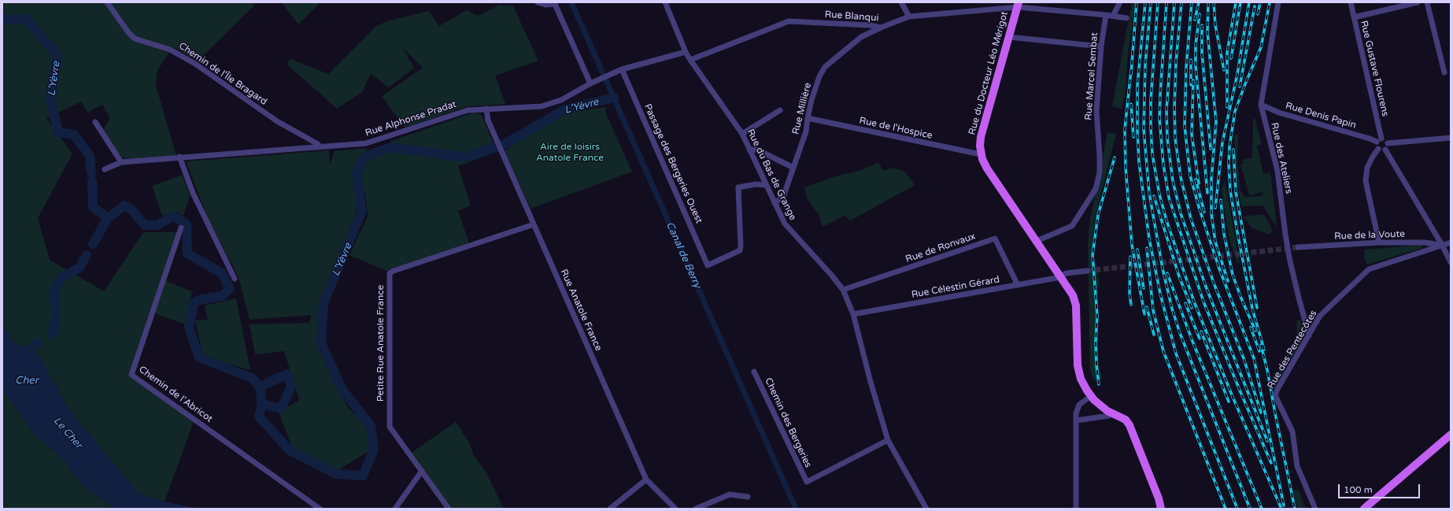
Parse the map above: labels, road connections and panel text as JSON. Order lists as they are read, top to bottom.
{
  "streets": {
    "main road": ["Rue du Docteur Léo Mérigot"],
    "street": [
      "Rue Blanqui",
      "Rue Gustave Flourens",
      "Chemin de l'Île Bragard",
      "Rue Marcel Sembat",
      "Rue Millière",
      "Rue Denis Papin",
      "Rue Alphonse Pradat",
      "Rue de l'Hospice",
      "Rue des Ateliers",
      "Passage des Bergeries Ouest",
      "Rue du Bas de Grange",
      "Rue de la Voute",
      "Rue de Ronvaux",
      "Rue Célestin Gérard",
      "Rue Anatole France",
      "Petite Rue Anatole France",
      "Rue des Pentecôtes",
      "Chemin de l'Abricot",
      "Chemin des Bergeries"
    ]
  },
  "crossings": [
    ["Rue Blanqui", "Rue du Docteur Léo Mérigot"],
    ["Rue Blanqui", "Rue Millière"],
    ["Rue Blanqui", "Rue du Bas de Grange"],
    ["Rue Gustave Flourens", "Rue Denis Papin"],
    ["Rue du Docteur Léo Mérigot", "Rue Marcel Sembat"],
    ["Rue du Docteur Léo Mérigot", "Rue de l'Hospice"],
    ["Rue du Docteur Léo Mérigot", "Rue Célestin Gérard"],
    ["Chemin de l'Île Bragard", "Rue Alphonse Pradat"],
    ["Rue Millière", "Rue de l'Hospice"],
    ["Rue Millière", "Rue du Bas de Grange"],
    ["Rue Denis Papin", "Rue des Ateliers"],
    ["Rue Alphonse Pradat", "Passage des Bergeries Ouest"],
    ["Rue Alphonse Pradat", "Rue du Bas de Grange"],
    ["Rue Alphonse Pradat", "Rue Anatole France"],
    ["Rue des Ateliers", "Rue des Pentecôtes"],
    ["Passage des Bergeries Ouest", "Rue du Bas de Grange"],
    ["Rue du Bas de Grange", "Rue de Ronvaux"],
    ["Rue du Bas de Grange", "Rue Célestin Gérard"],
    ["Rue du Bas de Grange", "Chemin des Bergeries"],
    ["Rue de la Voute", "Rue des Pentecôtes"],
    ["Rue de Ronvaux", "Rue Célestin Gérard"],
    ["Rue Anatole France", "Petite Rue Anatole France"]
  ],
  "water": [
    "L'Yèvre",
    "Canal de Berry",
    "Cher",
    "Le Cher"
  ],
  "parks": ["Aire de loisirs Anatole France"],
  "scale_bar": "100 m"
}
